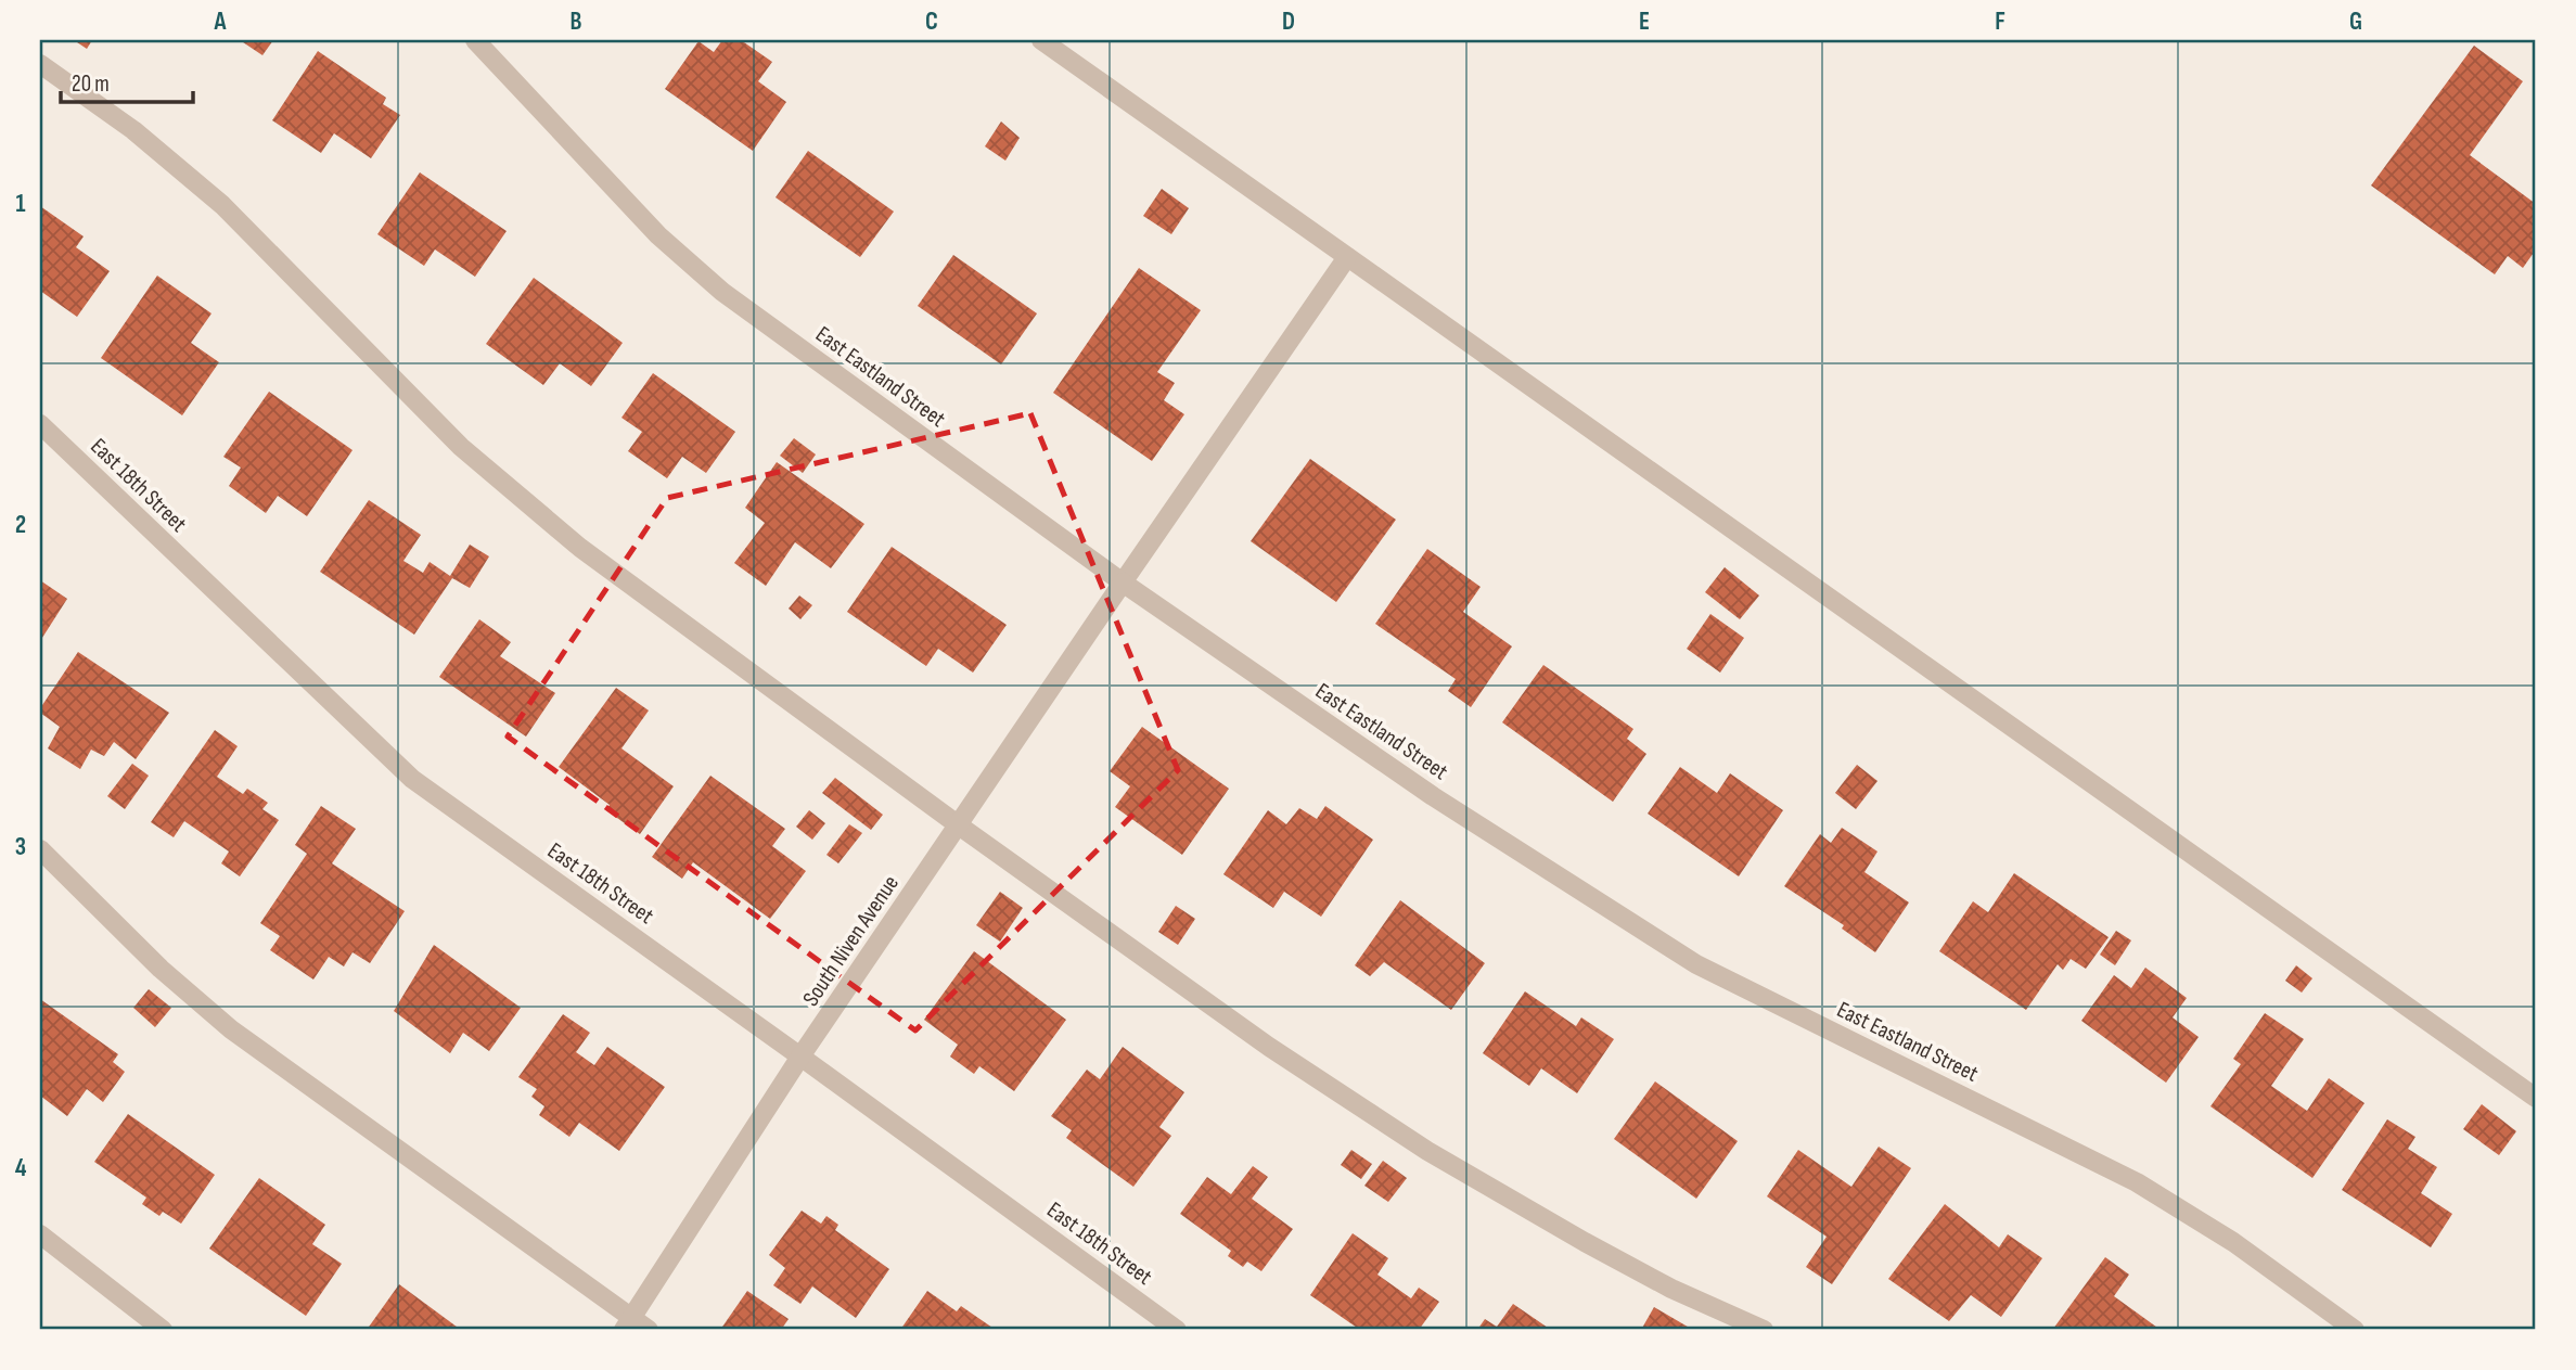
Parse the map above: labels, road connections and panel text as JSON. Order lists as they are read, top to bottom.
{
  "streets": {
    "street": ["East Eastland Street", "East 18th Street", "South Niven Avenue"]
  },
  "crossings": [
    ["East Eastland Street", "South Niven Avenue"],
    ["East 18th Street", "South Niven Avenue"]
  ],
  "scale_bar": "20 m",
  "grid": {
    "columns": [
      "A",
      "B",
      "C",
      "D",
      "E",
      "F",
      "G"
    ],
    "rows": [
      "1",
      "2",
      "3",
      "4"
    ]
  }
}
